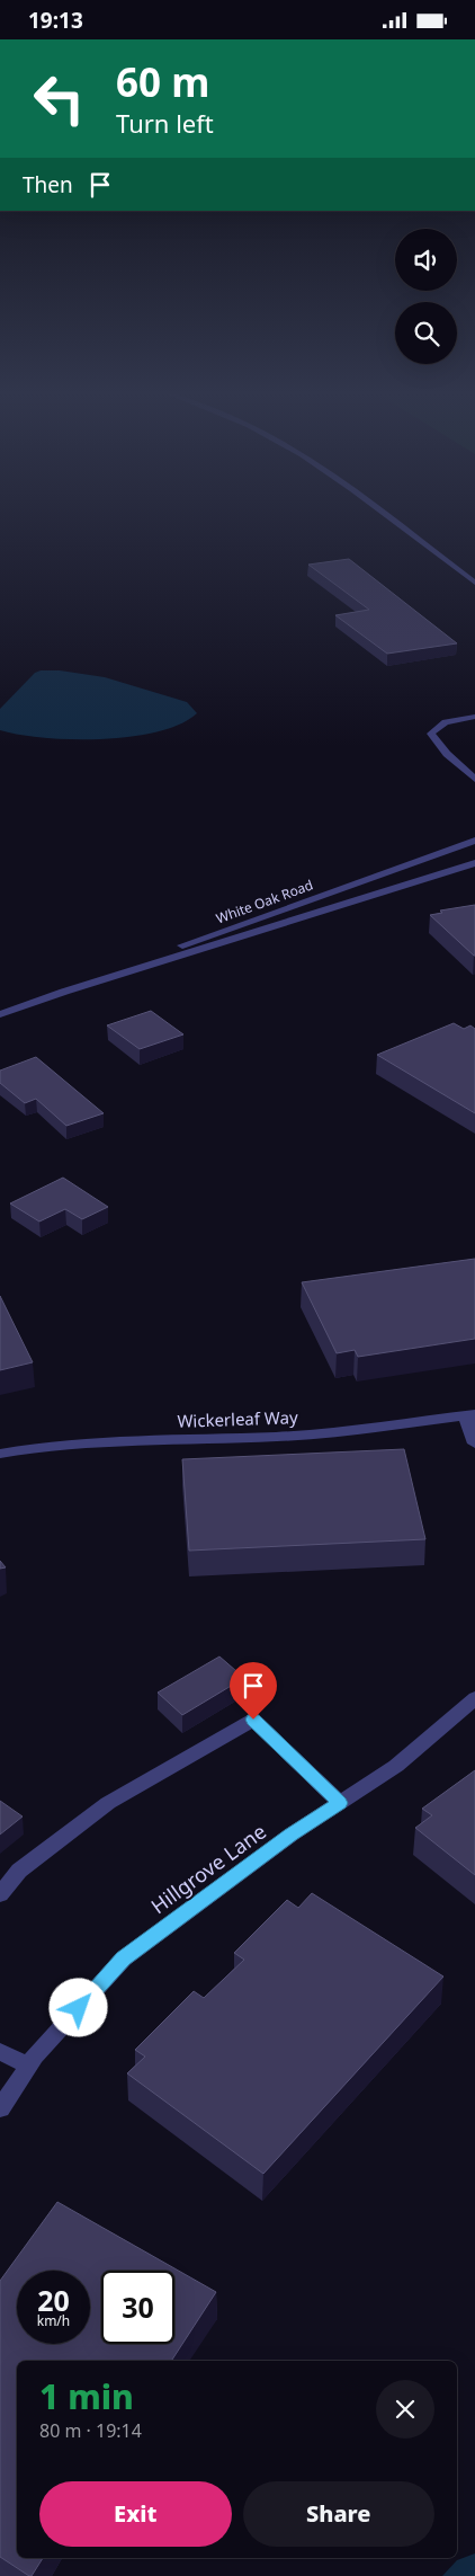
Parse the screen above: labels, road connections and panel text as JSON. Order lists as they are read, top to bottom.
{
  "streets": {
    "street": ["White Oak Road", "Wickerleaf Way", "Hillgrove Lane"]
  },
  "page": {
    "status": "19:13",
    "turn": ["60 m", "Turn left"],
    "then": "Then",
    "speed": "20 km/h",
    "limit": "30",
    "heading": ["1 min", "80 m · 19:14"],
    "buttons": ["Exit", "Share"]
  }
}
